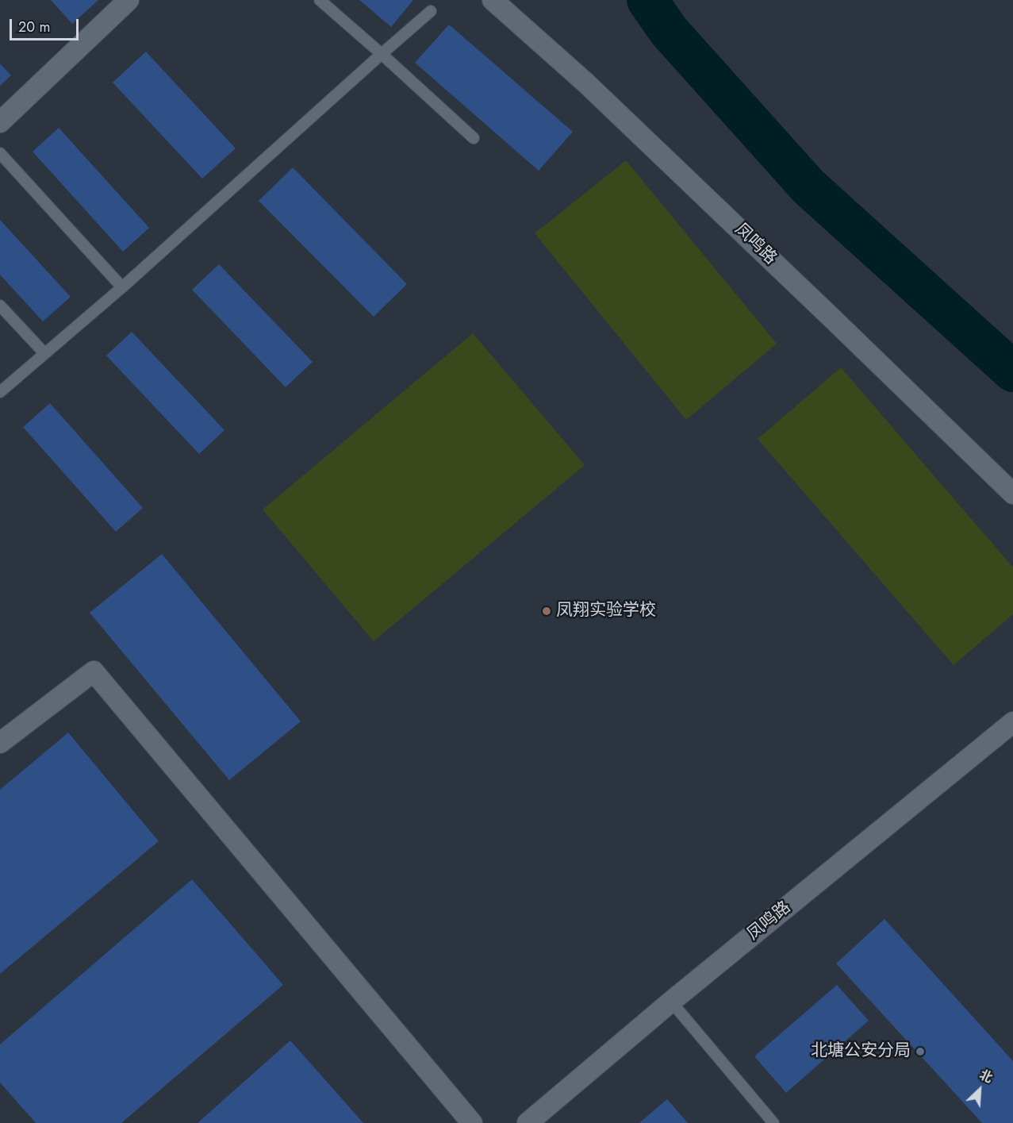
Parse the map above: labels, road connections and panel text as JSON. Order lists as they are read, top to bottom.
{
  "streets": {
    "street": ["凤鸣路"]
  },
  "places": ["凤翔实验学校", "北塘公安分局"],
  "scale_bar": "20 m",
  "north": "top right"
}
